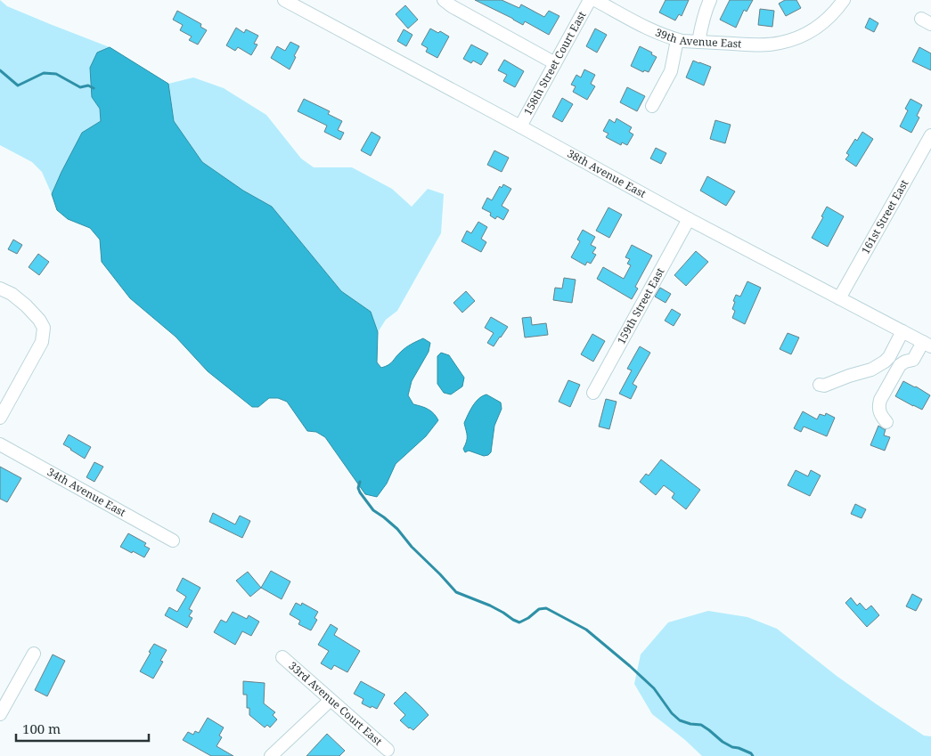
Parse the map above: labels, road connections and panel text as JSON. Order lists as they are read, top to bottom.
{
  "streets": {
    "street": [
      "39th Avenue East",
      "158th Street Court East",
      "38th Avenue East",
      "161st Street East",
      "159th Street East",
      "34th Avenue East",
      "33rd Avenue Court East"
    ]
  },
  "crossings": [
    ["158th Street Court East", "38th Avenue East"],
    ["38th Avenue East", "161st Street East"],
    ["38th Avenue East", "159th Street East"]
  ],
  "scale_bar": "100 m"
}
